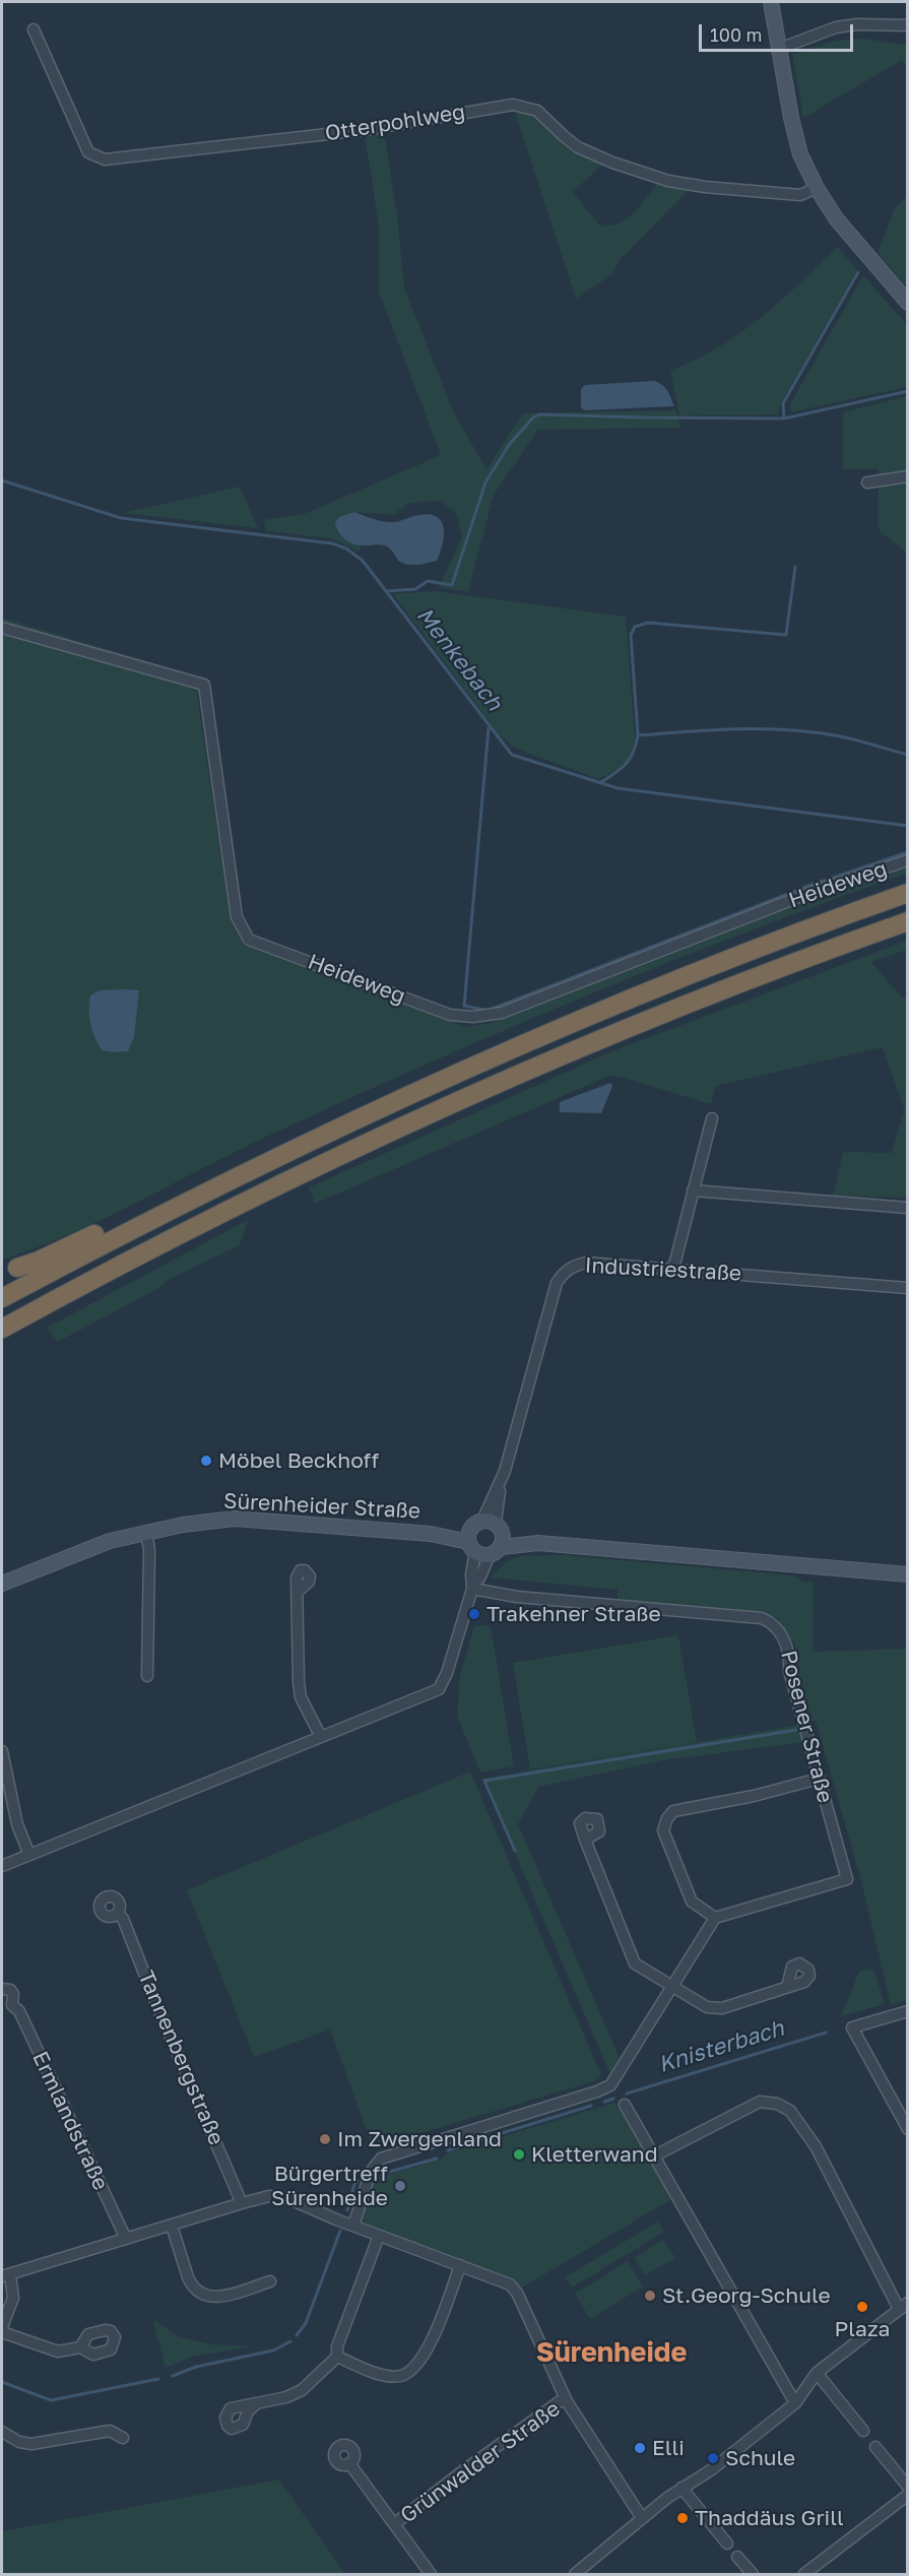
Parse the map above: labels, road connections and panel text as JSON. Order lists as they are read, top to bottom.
{
  "streets": {
    "main road": ["Sürenheider Straße"],
    "street": [
      "Otterpohlweg",
      "Heideweg",
      "Industriestraße",
      "Posener Straße",
      "Tannenbergstraße",
      "Ermlandstraße",
      "Grünwalder Straße"
    ]
  },
  "crossings": [
    ["Industriestraße", "Sürenheider Straße"]
  ],
  "districts": ["Sürenheide"],
  "water": ["Menkebach", "Knisterbach"],
  "places": [
    "Möbel Beckhoff",
    "Trakehner Straße",
    "Im Zwergenland",
    "Kletterwand",
    "Bürgertreff Sürenheide",
    "St.Georg-Schule",
    "Plaza",
    "Elli",
    "Schule",
    "Thaddäus Grill"
  ],
  "scale_bar": "100 m"
}
